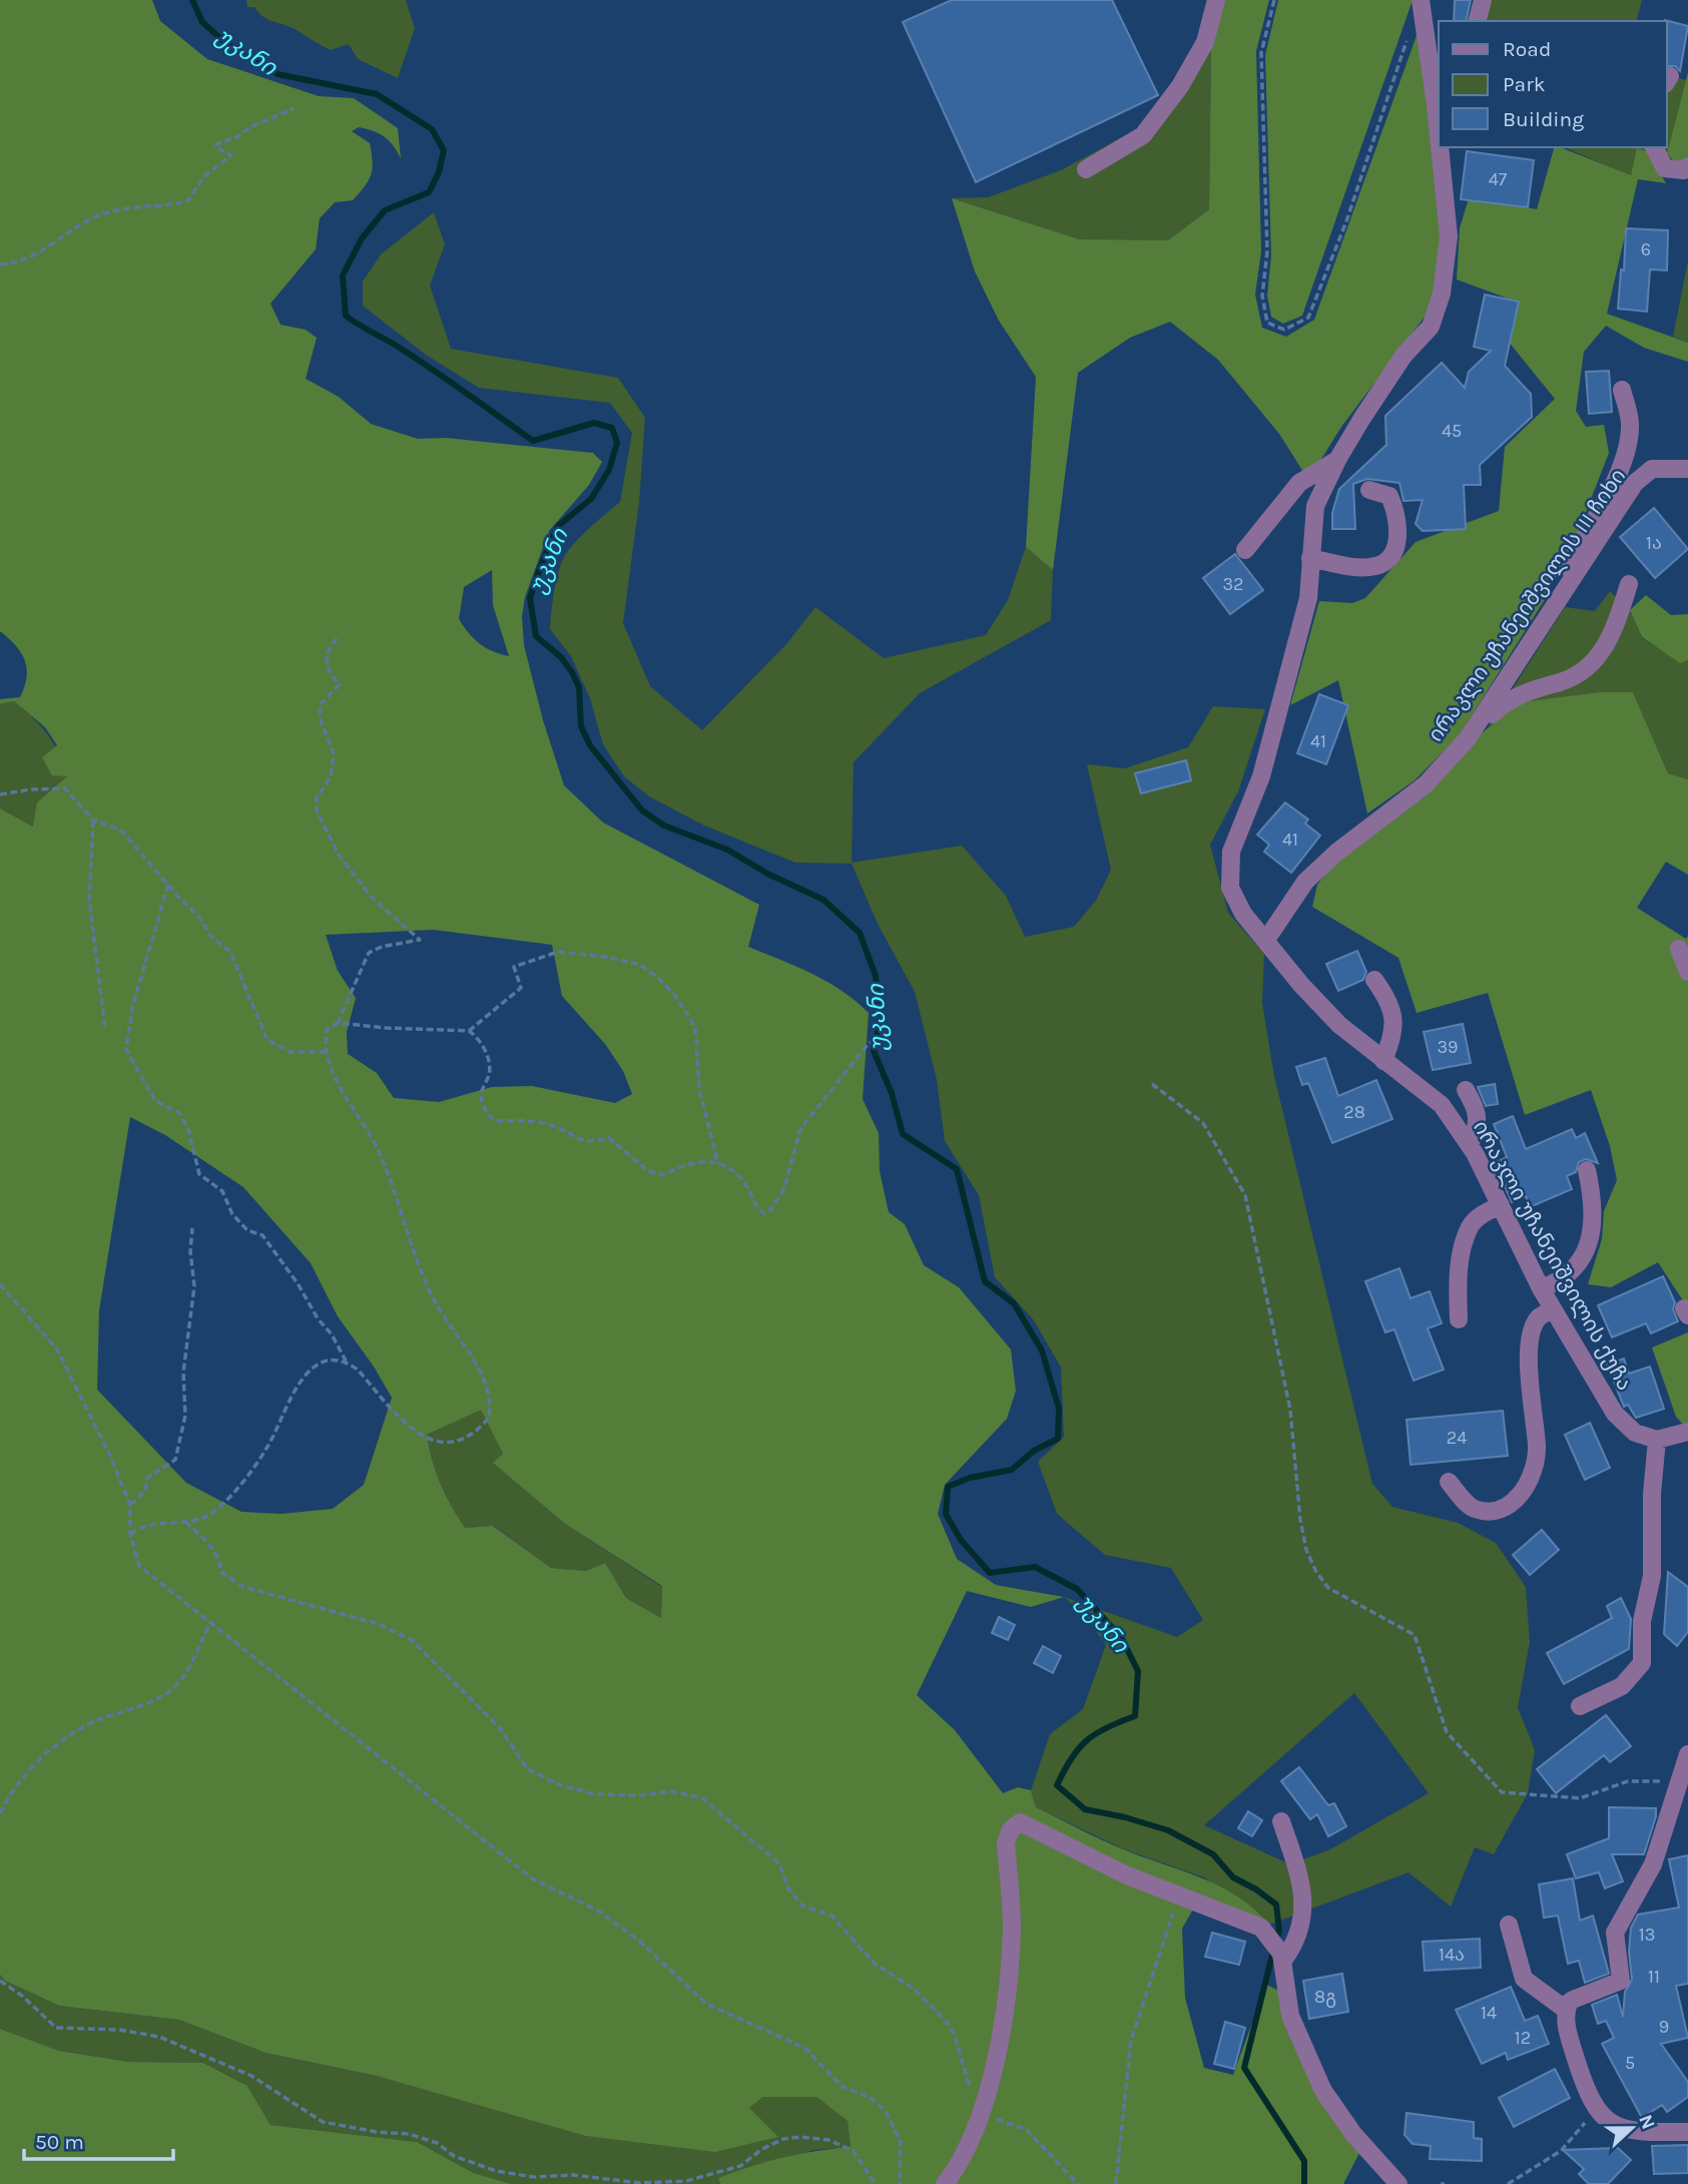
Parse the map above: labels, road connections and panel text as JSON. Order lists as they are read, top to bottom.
{
  "streets": {
    "street": ["ირაკლი უჩანეიშვილის III ჩიხი", "ირაკლი უჩანეიშვილის ქუჩა"]
  },
  "crossings": [
    ["ირაკლი უჩანეიშვილის III ჩიხი", "ირაკლი უჩანეიშვილის ქუჩა"]
  ],
  "water": ["უკანი"],
  "house_numbers": [
    "47",
    "6",
    "45",
    "1ა",
    "32",
    "41",
    "41",
    "39",
    "28",
    "24",
    "13",
    "14ა",
    "11",
    "8გ",
    "14",
    "9",
    "12",
    "5"
  ],
  "legend": ["Road", "Park", "Building"],
  "scale_bar": "50 m",
  "north": "right"
}
